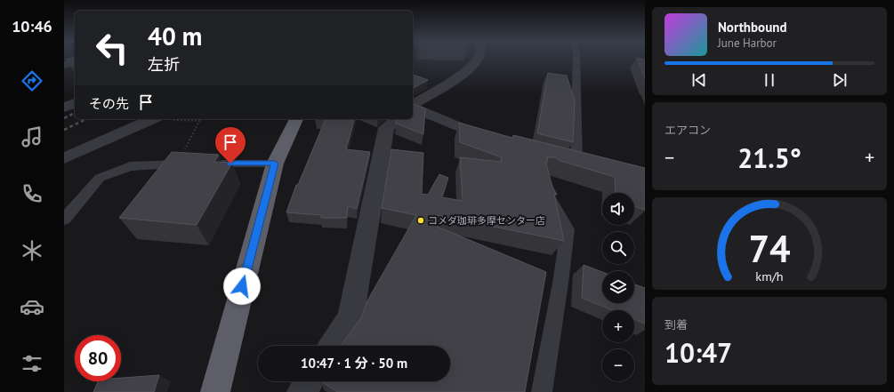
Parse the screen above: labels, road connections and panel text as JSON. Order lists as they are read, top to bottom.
{
  "places": ["コメダ珈琲多摩センター店"],
  "page": {
    "tabs": "10:46",
    "turn": ["40 m", "左折"],
    "song": ["Northbound", "June Harbor"],
    "then": "その先",
    "tile": [
      "エアコン",
      ["到着", "10:47"]
    ],
    "heat": ["−", "21.5°", "+"],
    "map_buttons": ["+", "−"],
    "limit": "80",
    "trip": "10:47 · 1 分 · 50 m",
    "gauge": ["74", "km/h"]
  }
}
